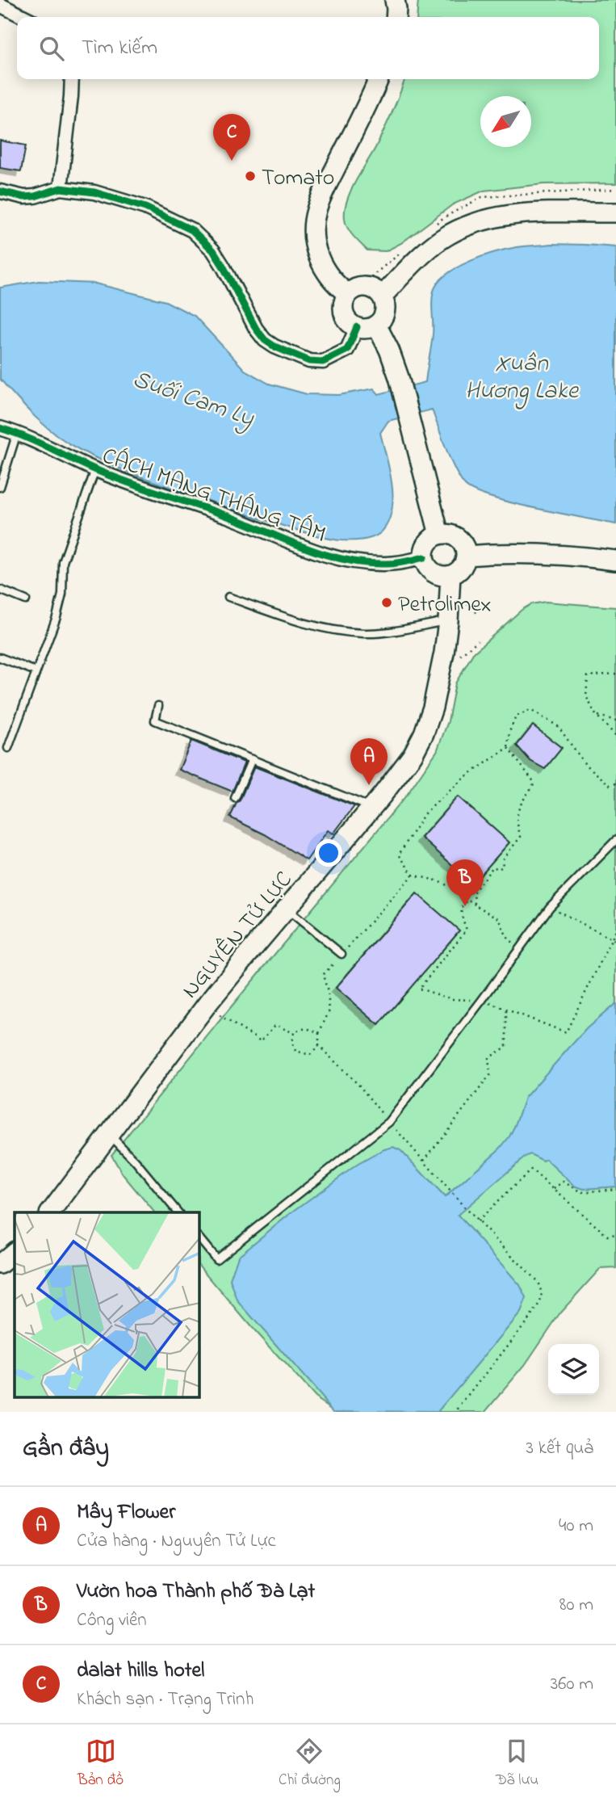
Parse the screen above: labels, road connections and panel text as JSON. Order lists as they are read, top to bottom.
{
  "streets": {
    "main road": ["NGUYÊN TỬ LỰC"],
    "street": ["CÁCH MẠNG THÁNG TÁM"]
  },
  "crossings": [
    ["CÁCH MẠNG THÁNG TÁM", "NGUYÊN TỬ LỰC"]
  ],
  "water": ["Xuân Hương Lake", "Suối Cam Ly"],
  "places": ["Tomato", "Petrolimex"],
  "north": "bottom left",
  "page": {
    "search": "Tìm kiếm",
    "pins": ["C", "A", "B"],
    "heading": ["Gần đây", "3 kết quả"],
    "list": [
      {
        "mark": "A",
        "name": "Mây Flower",
        "note": "Cửa hàng · Nguyên Tử Lực",
        "value": "40 m"
      },
      {
        "mark": "B",
        "name": "Vườn hoa Thành phố Đà Lạt",
        "note": "Công viên",
        "value": "80 m"
      },
      {
        "mark": "C",
        "name": "dalat hills hotel",
        "note": "Khách sạn · Trạng Trình",
        "value": "360 m"
      }
    ],
    "nav": ["Bản đồ", "Chỉ đường", "Đã lưu"]
  }
}
